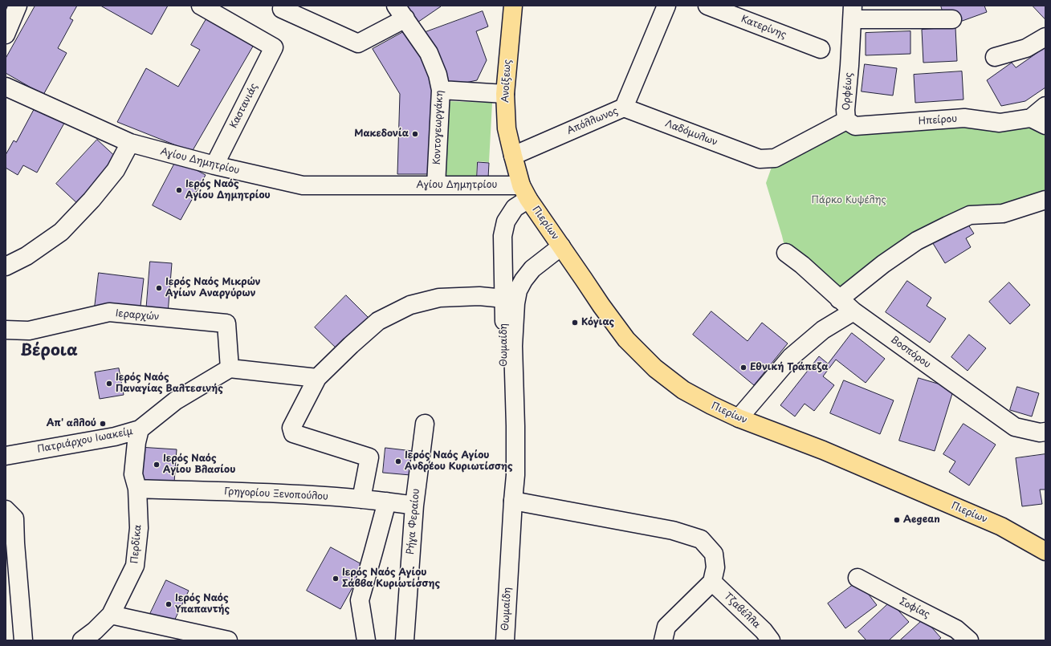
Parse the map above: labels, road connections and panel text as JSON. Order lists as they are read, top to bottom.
{
  "streets": {
    "main road": ["Ανοίξεως", "Πιερίων"],
    "street": [
      "Κατερίνης",
      "Ορφέως",
      "Καστανιάς",
      "Ηπείρου",
      "Απόλλωνος",
      "Κοντογεωργάκη",
      "Λαδόμυλων",
      "Αγίου Δημητρίου",
      "Ιεραρχών",
      "Θωμαίδη",
      "Βοσπόρου",
      "Πατριάρχου Ιωακείμ",
      "Γρηγορίου Ξενοπούλου",
      "Ρήγα Φεραίου",
      "Περδίκα",
      "Σοφίας",
      "Τζαβέλλα"
    ]
  },
  "crossings": [
    ["Ανοίξεως", "Απόλλωνος"],
    ["Ανοίξεως", "Πιερίων"],
    ["Ορφέως", "Ηπείρου"],
    ["Ορφέως", "Λαδόμυλων"],
    ["Καστανιάς", "Αγίου Δημητρίου"],
    ["Απόλλωνος", "Λαδόμυλων"],
    ["Απόλλωνος", "Πιερίων"],
    ["Κοντογεωργάκη", "Αγίου Δημητρίου"],
    ["Αγίου Δημητρίου", "Πιερίων"],
    ["Αγίου Δημητρίου", "Θωμαίδη"],
    ["Πιερίων", "Θωμαίδη"],
    ["Ιεραρχών", "Πατριάρχου Ιωακείμ"],
    ["Πατριάρχου Ιωακείμ", "Περδίκα"],
    ["Γρηγορίου Ξενοπούλου", "Ρήγα Φεραίου"],
    ["Γρηγορίου Ξενοπούλου", "Περδίκα"]
  ],
  "districts": ["Βέροια"],
  "parks": ["Πάρκο Κυψέλης"],
  "places": [
    "Μακεδονία",
    "Ιερός Ναός Αγίου Δημητρίου",
    "Ιερός Ναός Μικρών Αγίων Αναργύρων",
    "Κόγιας",
    "Εθνική Τράπεζα",
    "Ιερός Ναός Παναγίας Βαλτεσινής",
    "Απ' αλλού",
    "Ιερός Ναός Αγίου Ανδρέου Κυριωτίσσης",
    "Ιερός Ναός Αγίου Βλασίου",
    "Aegean",
    "Ιερός Ναός Αγίου Σάββα Κυριωτίσσης",
    "Ιερός Ναός Υπαπαντής"
  ]
}
